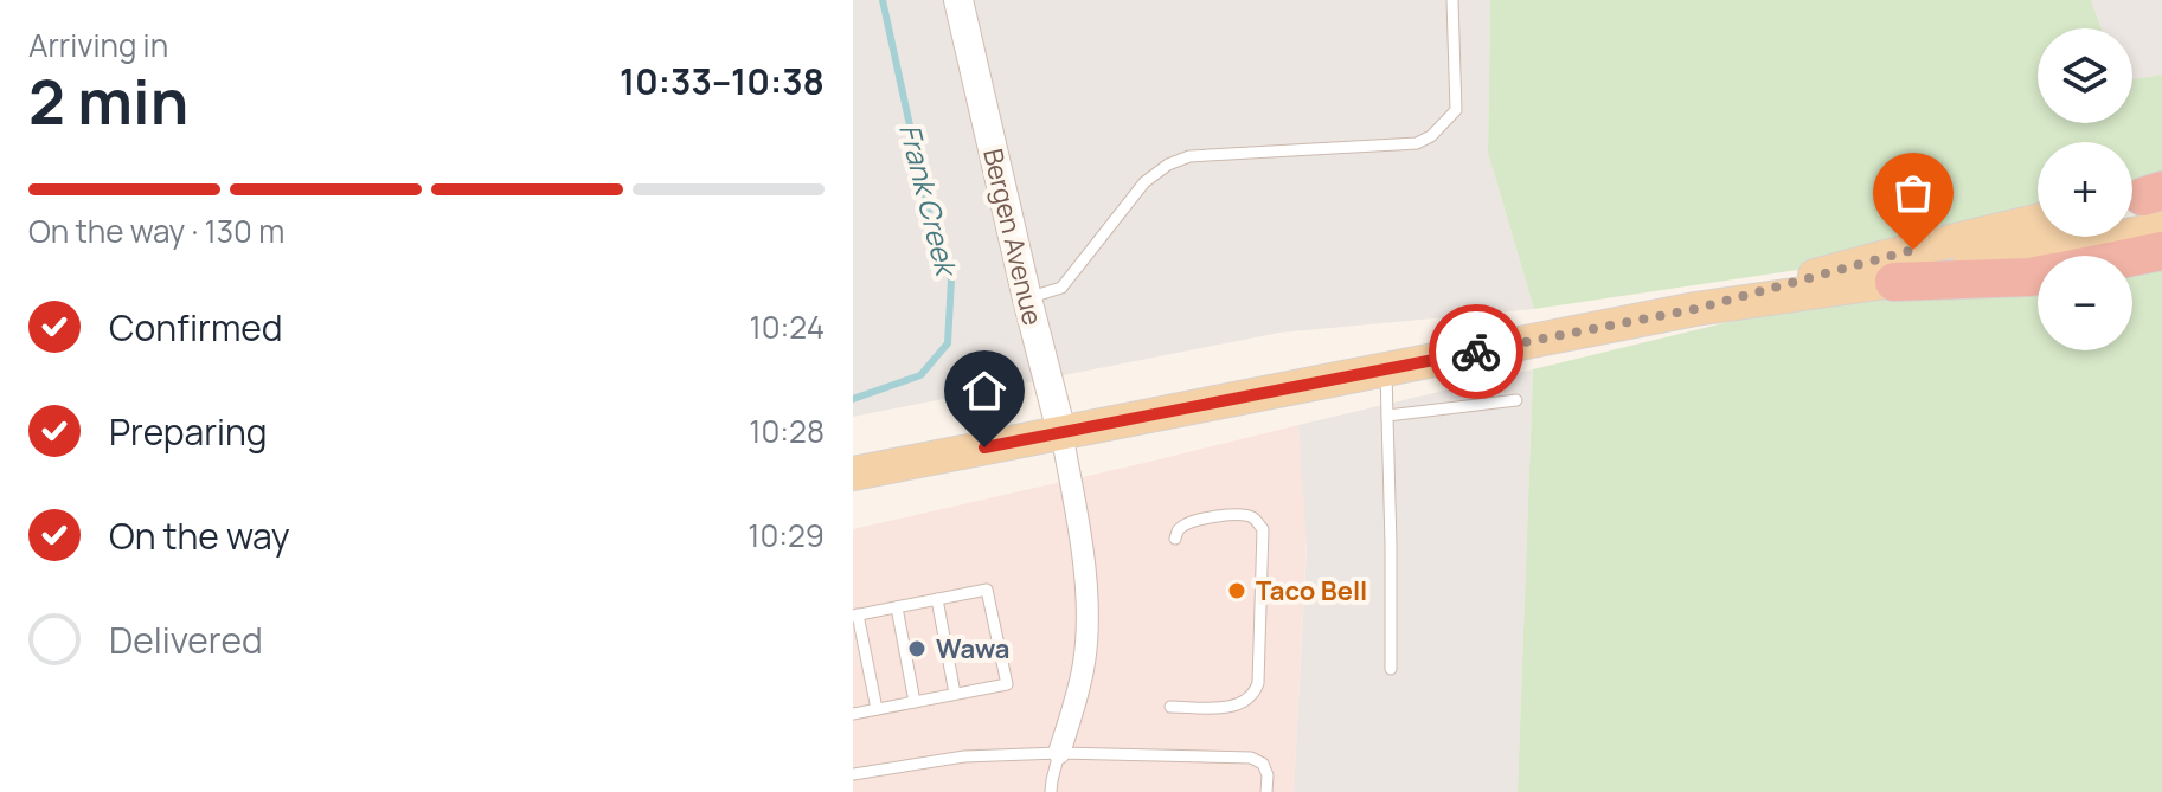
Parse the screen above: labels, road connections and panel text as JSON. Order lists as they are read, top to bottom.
{
  "streets": {
    "street": ["Bergen Avenue"]
  },
  "water": ["Frank Creek"],
  "places": ["Taco Bell", "Wawa"],
  "page": {
    "heading": ["2 min", "Arriving in", "10:33–10:38"],
    "map_buttons": ["+", "−"],
    "bar": "On the way · 130 m",
    "list": [
      ["Confirmed", "10:24"],
      ["Preparing", "10:28"],
      ["On the way", "10:29"],
      "Delivered"
    ]
  }
}
